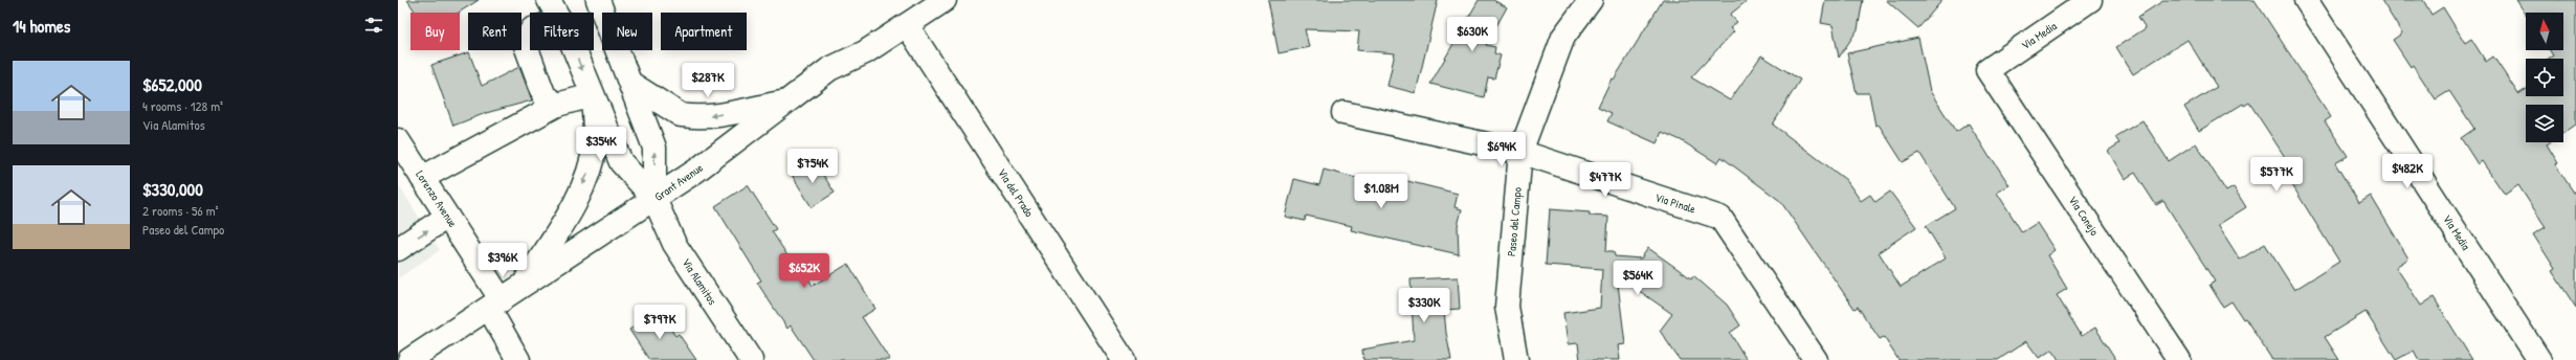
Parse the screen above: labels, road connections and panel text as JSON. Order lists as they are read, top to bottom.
{
  "streets": {
    "street": [
      "Via Media",
      "Grant Avenue",
      "Via del Prado",
      "Lorenzo Avenue",
      "Via Pinale",
      "Via Conejo",
      "Paseo del Campo",
      "Via Alamitos"
    ]
  },
  "crossings": [
    ["Via Media", "Via Conejo"],
    ["Grant Avenue", "Via del Prado"],
    ["Grant Avenue", "Lorenzo Avenue"],
    ["Grant Avenue", "Via Alamitos"],
    ["Via Pinale", "Paseo del Campo"]
  ],
  "north": "top",
  "page": {
    "heading": "14 homes",
    "chip": [
      "Buy",
      "Rent",
      "Filters",
      "New",
      "Apartment"
    ],
    "price": [
      "$630K",
      "$287K",
      "$354K",
      "$694K",
      "$754K",
      "$482K",
      "$577K",
      "$477K",
      "$1.08M",
      "$396K",
      "$652K",
      "$564K",
      "$330K",
      "$797K"
    ],
    "list": [
      {
        "name": "$652,000",
        "note": "4 rooms · 128 m² · Via Alamitos"
      },
      {
        "name": "$330,000",
        "note": "2 rooms · 56 m² · Paseo del Campo"
      }
    ]
  }
}
